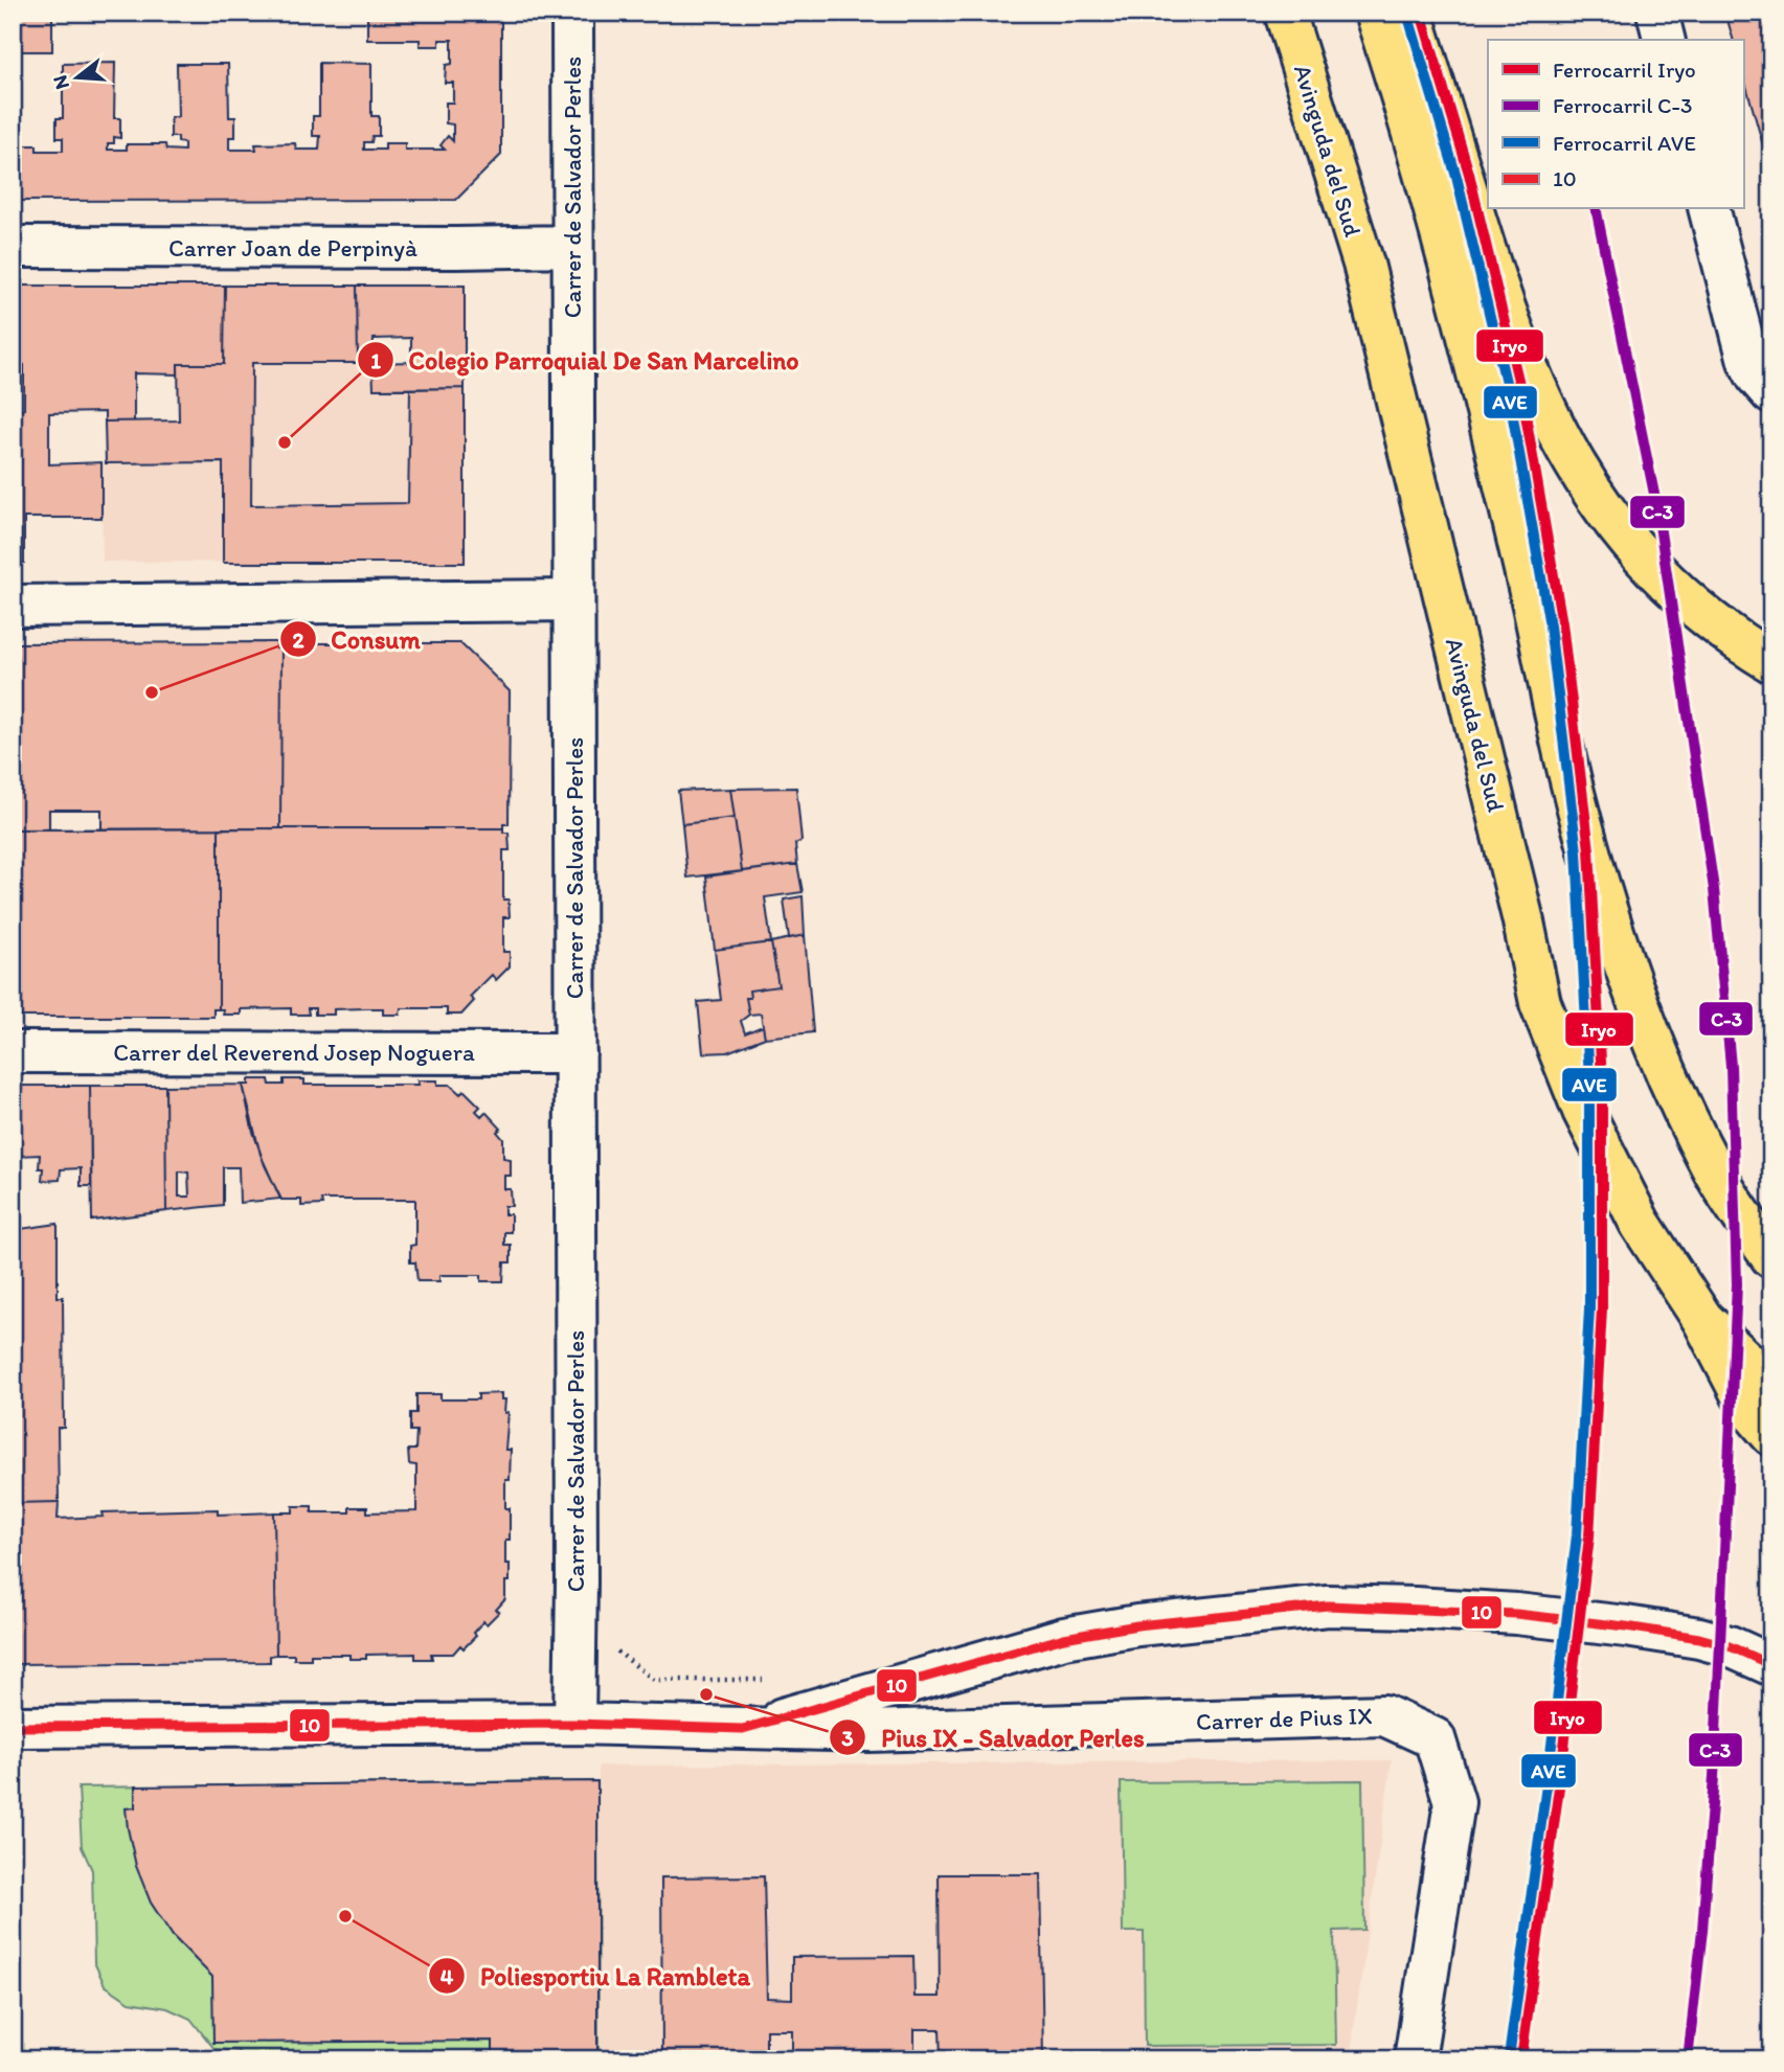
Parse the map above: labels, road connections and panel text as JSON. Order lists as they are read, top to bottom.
{
  "streets": {
    "main road": ["Avinguda del Sud"],
    "street": [
      "Carrer de Salvador Perles",
      "Carrer Joan de Perpinyà",
      "Carrer del Reverend Josep Noguera",
      "Carrer de Pius IX"
    ]
  },
  "crossings": [
    ["Carrer de Salvador Perles", "Carrer Joan de Perpinyà"],
    ["Carrer de Salvador Perles", "Carrer del Reverend Josep Noguera"],
    ["Carrer de Salvador Perles", "Carrer de Pius IX"]
  ],
  "places": [
    "Colegio Parroquial De San Marcelino",
    "Consum",
    "Pius IX - Salvador Perles",
    "Poliesportiu La Rambleta"
  ],
  "lines": [
    "rail line Iryo",
    "rail line AVE",
    "rail line C-3",
    "transit line 10"
  ],
  "legend": [
    "Ferrocarril Iryo",
    "Ferrocarril C-3",
    "Ferrocarril AVE",
    "10"
  ],
  "north": "left"
}
